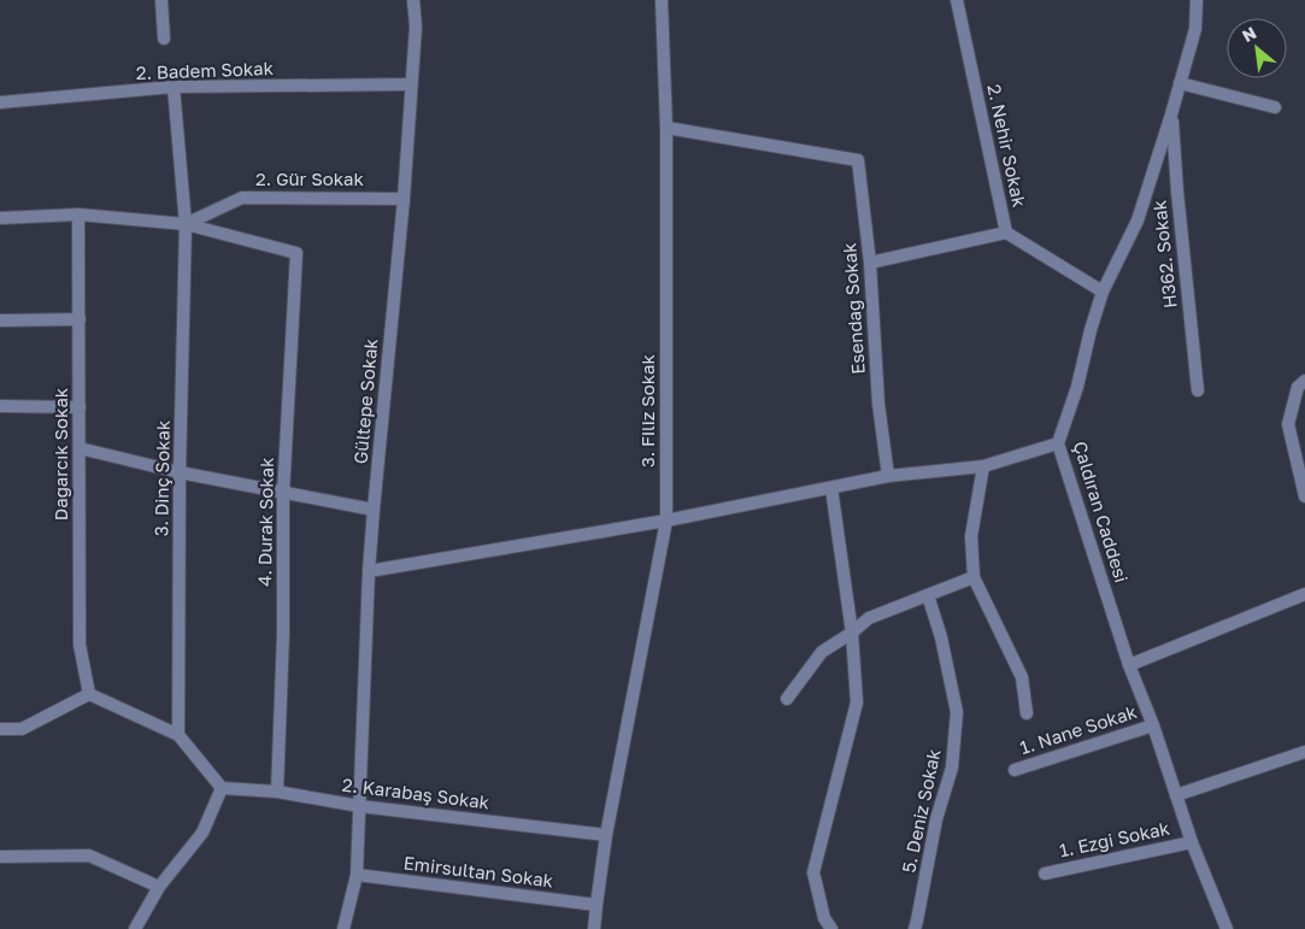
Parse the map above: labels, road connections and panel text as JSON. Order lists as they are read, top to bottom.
{
  "streets": {
    "street": [
      "2. Badem Sokak",
      "2. Nehir Sokak",
      "2. Gür Sokak",
      "H362. Sokak",
      "Esendağ Sokak",
      "Gültepe Sokak",
      "3. Filiz Sokak",
      "Dağarcık Sokak",
      "3. Dinç Sokak",
      "Çaldıran Caddesi",
      "4. Durak Sokak",
      "1. Nane Sokak",
      "2. Karabaş Sokak",
      "5. Deniz Sokak",
      "1. Ezgi Sokak",
      "Emirsultan Sokak"
    ]
  },
  "crossings": [
    ["2. Badem Sokak", "Gültepe Sokak"],
    ["2. Badem Sokak", "3. Dinç Sokak"],
    ["2. Nehir Sokak", "Esendağ Sokak"],
    ["2. Gür Sokak", "Gültepe Sokak"],
    ["2. Gür Sokak", "3. Dinç Sokak"],
    ["2. Gür Sokak", "4. Durak Sokak"],
    ["H362. Sokak", "Çaldıran Caddesi"],
    ["Esendağ Sokak", "3. Filiz Sokak"],
    ["Gültepe Sokak", "2. Karabaş Sokak"],
    ["Gültepe Sokak", "Emirsultan Sokak"],
    ["3. Filiz Sokak", "2. Karabaş Sokak"],
    ["3. Filiz Sokak", "Emirsultan Sokak"],
    ["3. Dinç Sokak", "4. Durak Sokak"],
    ["Çaldıran Caddesi", "1. Nane Sokak"],
    ["Çaldıran Caddesi", "1. Ezgi Sokak"],
    ["4. Durak Sokak", "2. Karabaş Sokak"]
  ],
  "north": "top left"
}
